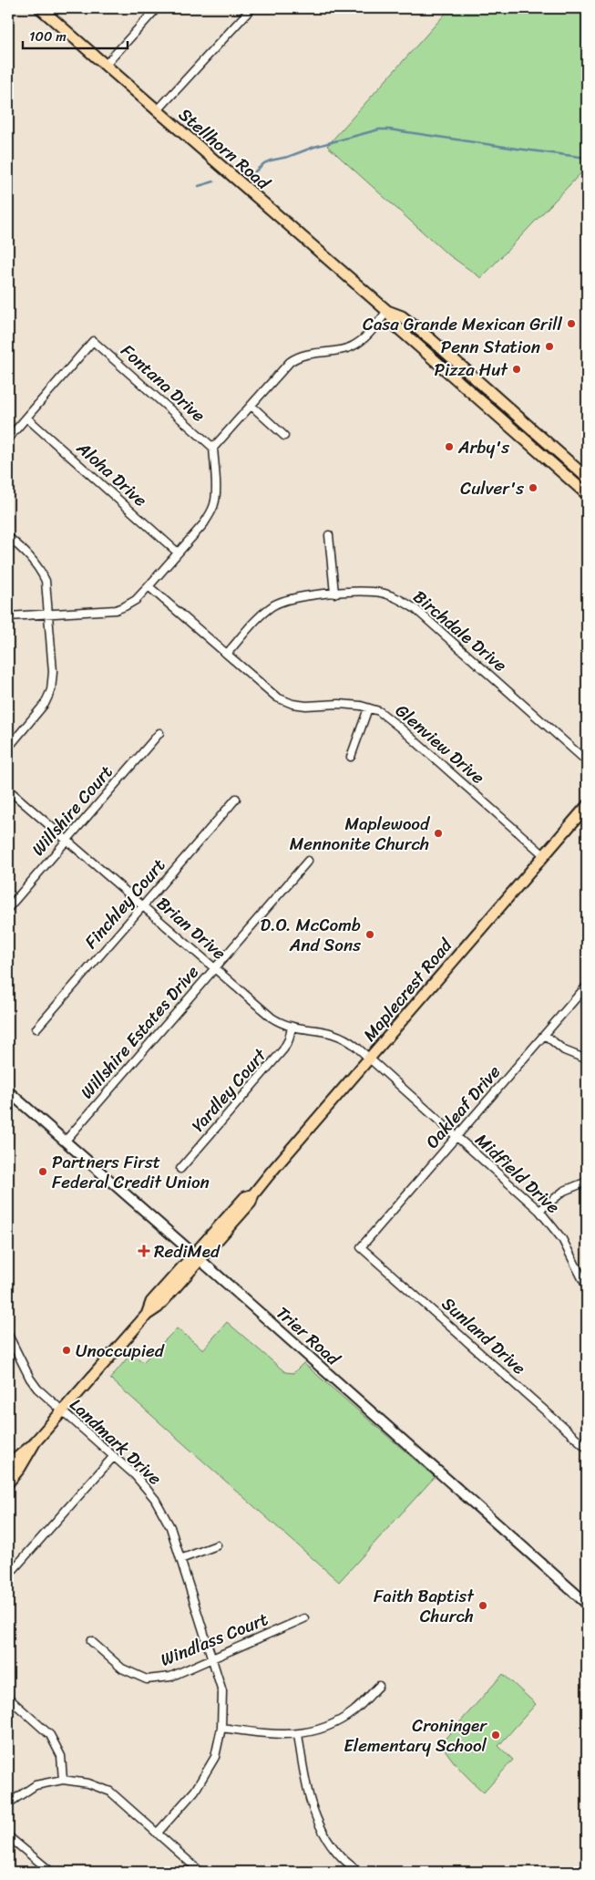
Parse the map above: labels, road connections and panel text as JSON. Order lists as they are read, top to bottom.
{
  "streets": {
    "main road": ["Stellhorn Road", "Maplecrest Road"],
    "street": [
      "Fontana Drive",
      "Aloha Drive",
      "Birchdale Drive",
      "Glenview Drive",
      "Willshire Court",
      "Finchley Court",
      "Brian Drive",
      "Willshire Estates Drive",
      "Yardley Court",
      "Oakleaf Drive",
      "Midfield Drive",
      "Trier Road",
      "Sunland Drive",
      "Landmark Drive",
      "Windlass Court"
    ]
  },
  "crossings": [
    ["Fontana Drive", "Aloha Drive"],
    ["Birchdale Drive", "Glenview Drive"],
    ["Glenview Drive", "Maplecrest Road"],
    ["Willshire Court", "Brian Drive"],
    ["Finchley Court", "Brian Drive"],
    ["Brian Drive", "Maplecrest Road"],
    ["Brian Drive", "Willshire Estates Drive"],
    ["Brian Drive", "Yardley Court"],
    ["Brian Drive", "Midfield Drive"],
    ["Maplecrest Road", "Midfield Drive"],
    ["Maplecrest Road", "Trier Road"],
    ["Maplecrest Road", "Landmark Drive"],
    ["Willshire Estates Drive", "Trier Road"],
    ["Oakleaf Drive", "Midfield Drive"],
    ["Oakleaf Drive", "Sunland Drive"],
    ["Landmark Drive", "Windlass Court"]
  ],
  "places": {
    "other": [
      "Casa Grande Mexican Grill",
      "Penn Station",
      "Pizza Hut",
      "Arby's",
      "Culver's",
      "Maplewood Mennonite Church",
      "D.O. McComb And Sons",
      "Partners First Federal Credit Union",
      "Unoccupied",
      "Faith Baptist Church",
      "Croninger Elementary School"
    ],
    "health": ["RediMed"]
  },
  "scale_bar": "100 m"
}
